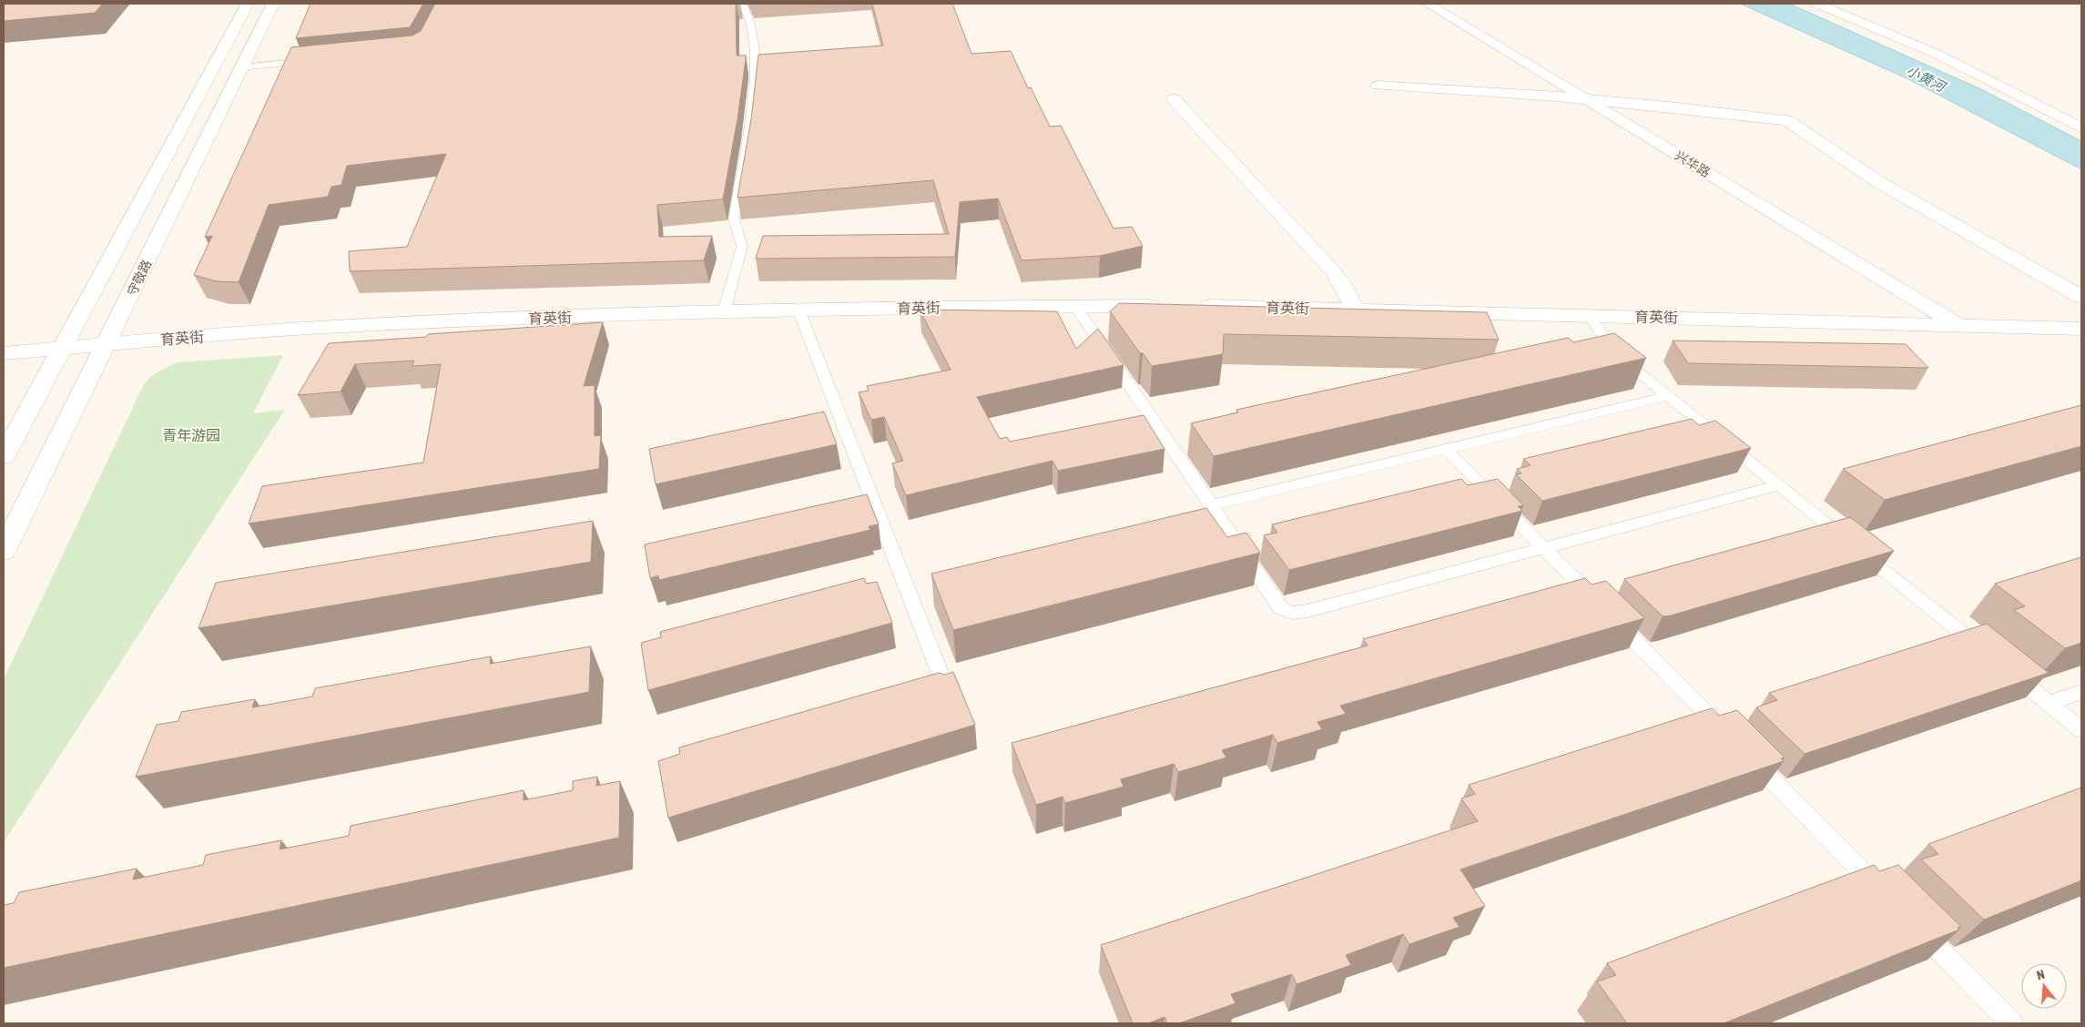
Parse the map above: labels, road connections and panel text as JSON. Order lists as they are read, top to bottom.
{
  "streets": {
    "street": ["兴华路", "守敬路", "育英街"]
  },
  "crossings": [
    ["兴华路", "育英街"],
    ["守敬路", "育英街"]
  ],
  "water": ["小黄河"],
  "parks": ["青年游园"],
  "north": "top"
}
